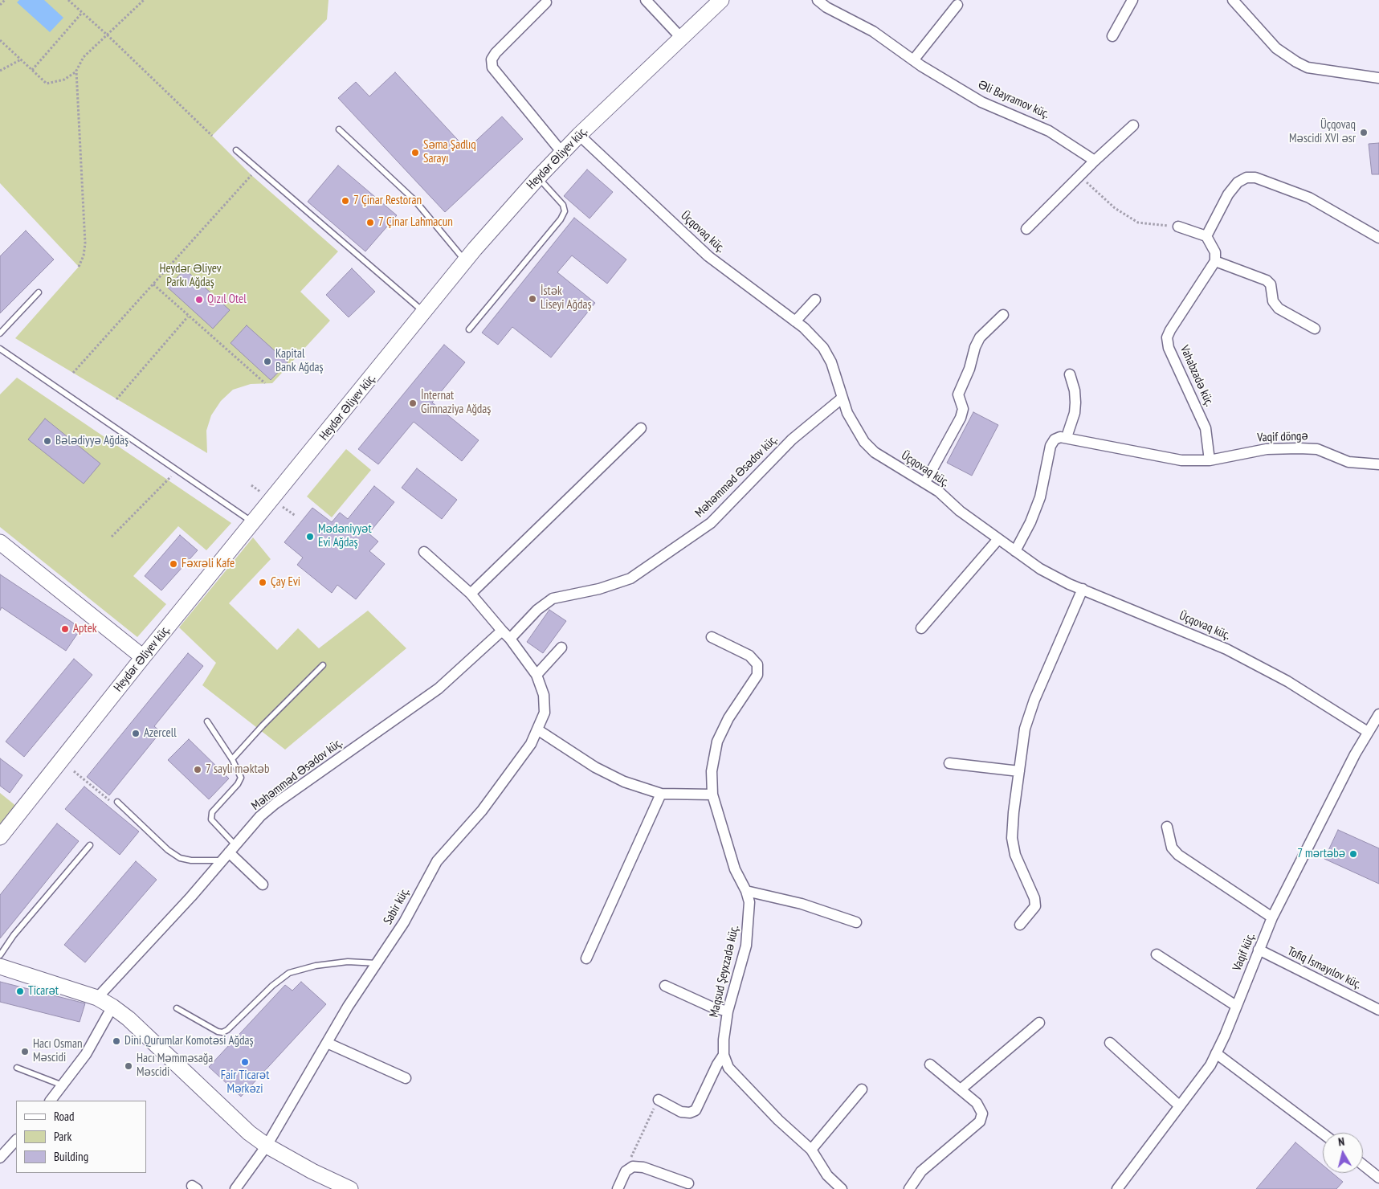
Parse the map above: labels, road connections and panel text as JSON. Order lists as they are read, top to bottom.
{
  "streets": {
    "main road": ["Heydər Əliyev küç."],
    "street": [
      "Əli Bayramov küç.",
      "Üçqovaq küç.",
      "Vahabzadə küç.",
      "Vaqif döngə",
      "Məhəmməd Əsədov küç.",
      "Sabir küç.",
      "Vaqif küç.",
      "Tofiq İsmayılov küç.",
      "Maqsud Şeyxzadə küç."
    ]
  },
  "crossings": [
    ["Heydər Əliyev küç.", "Üçqovaq küç."],
    ["Üçqovaq küç.", "Məhəmməd Əsədov küç."],
    ["Üçqovaq küç.", "Vaqif küç."],
    ["Vahabzadə küç.", "Vaqif döngə"],
    ["Məhəmməd Əsədov küç.", "Sabir küç."],
    ["Vaqif küç.", "Tofiq İsmayılov küç."]
  ],
  "parks": ["Heydər Əliyev Parkı Ağdaş"],
  "places": [
    "Üçqovaq Məscidi XVI əsr",
    "Səma Şadlıq Sarayı",
    "7 Çinar Restoran",
    "7 Çinar Lahmacun",
    "İstək Liseyi Ağdaş",
    "Qızıl Otel",
    "Kapital Bank Ağdaş",
    "İnternat Gimnaziya Ağdaş",
    "Bələdiyyə Ağdaş",
    "Mədəniyyət Evi Ağdaş",
    "Fəxrəli Kafe",
    "Çay Evi",
    "Aptek",
    "Azercell",
    "7 saylı məktəb",
    "7 mərtəbə",
    "Ticarət",
    "Dini Qurumlar Komotəsi Ağdaş",
    "Hacı Osman Məscidi",
    "Fair Ticarət Mərkəzi",
    "Hacı Məmməsağa Məscidi"
  ],
  "legend": ["Road", "Park", "Building"],
  "north": "top"
}
